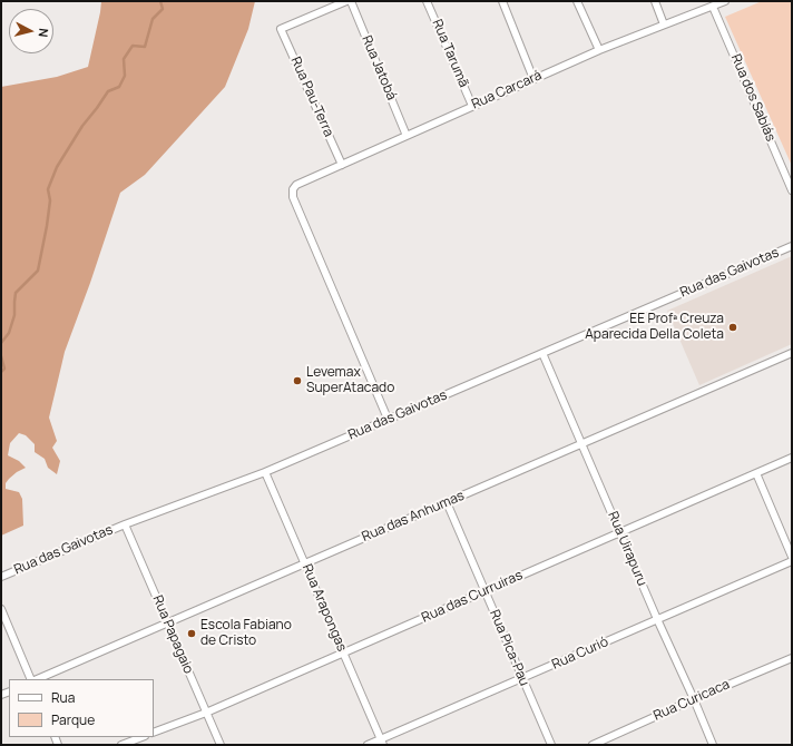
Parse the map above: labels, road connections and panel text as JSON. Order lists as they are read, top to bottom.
{
  "streets": {
    "street": [
      "Rua Tarumã",
      "Rua Jatobá",
      "Rua Carcará",
      "Rua Pau-Terra",
      "Rua dos Sabiás",
      "Rua das Gaivotas",
      "Rua das Anhumas",
      "Rua Uirapuru",
      "Rua das Curruiras",
      "Rua Arapongas",
      "Rua Papagaio",
      "Rua Pica-Pau",
      "Rua Curió",
      "Rua Curicaca"
    ]
  },
  "crossings": [
    ["Rua Tarumã", "Rua Carcará"],
    ["Rua Jatobá", "Rua Carcará"],
    ["Rua Carcará", "Rua Pau-Terra"],
    ["Rua Carcará", "Rua dos Sabiás"],
    ["Rua Carcará", "Rua das Gaivotas"],
    ["Rua das Gaivotas", "Rua Uirapuru"],
    ["Rua das Gaivotas", "Rua Arapongas"],
    ["Rua das Gaivotas", "Rua Papagaio"],
    ["Rua das Anhumas", "Rua Uirapuru"],
    ["Rua das Anhumas", "Rua Arapongas"],
    ["Rua das Anhumas", "Rua Papagaio"],
    ["Rua das Anhumas", "Rua Pica-Pau"],
    ["Rua Uirapuru", "Rua das Curruiras"],
    ["Rua Uirapuru", "Rua Curió"],
    ["Rua Uirapuru", "Rua Curicaca"],
    ["Rua das Curruiras", "Rua Arapongas"],
    ["Rua das Curruiras", "Rua Papagaio"],
    ["Rua das Curruiras", "Rua Pica-Pau"],
    ["Rua Arapongas", "Rua Curió"],
    ["Rua Pica-Pau", "Rua Curió"]
  ],
  "places": ["EE Profª Creuza Aparecida Della Coleta", "Levemax SuperAtacado", "Escola Fabiano de Cristo"],
  "legend": ["Rua", "Parque"],
  "north": "right"
}
